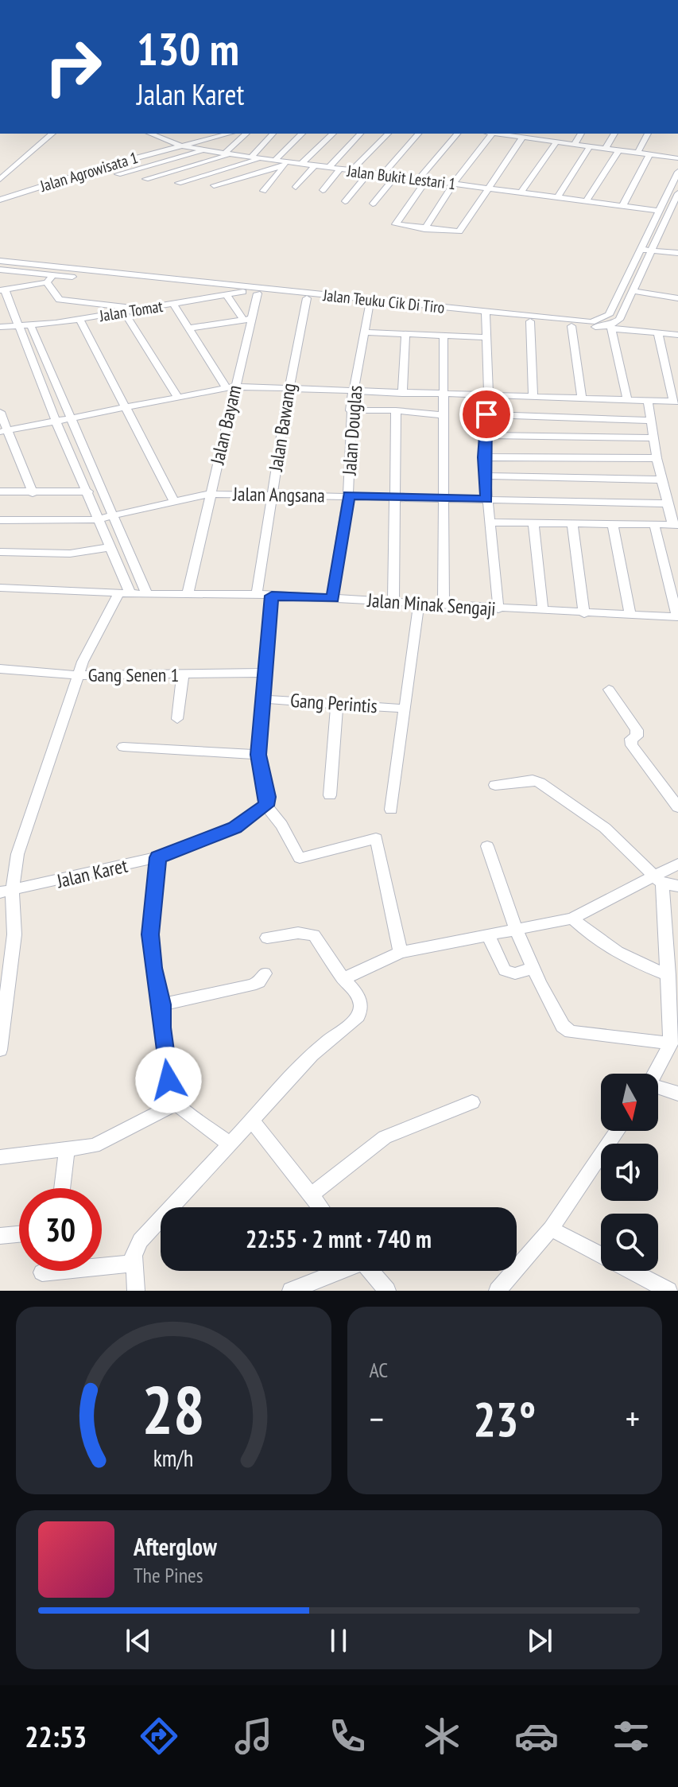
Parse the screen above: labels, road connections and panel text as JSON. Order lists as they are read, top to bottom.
{
  "streets": {
    "street": [
      "Jalan Agrowisata 1",
      "Jalan Bukit Lestari 1",
      "Jalan Teuku Cik Di Tiro",
      "Jalan Tomat",
      "Jalan Bayam",
      "Jalan Bawang",
      "Jalan Douglas",
      "Jalan Angsana",
      "Jalan Minak Sengaji",
      "Gang Senen 1",
      "Gang Perintis",
      "Jalan Karet"
    ]
  },
  "crossings": [
    ["Jalan Agrowisata 1", "Jalan Bukit Lestari 1"],
    ["Jalan Bukit Lestari 1", "Jalan Teuku Cik Di Tiro"],
    ["Jalan Teuku Cik Di Tiro", "Jalan Tomat"],
    ["Jalan Teuku Cik Di Tiro", "Jalan Bayam"],
    ["Jalan Teuku Cik Di Tiro", "Jalan Bawang"],
    ["Jalan Teuku Cik Di Tiro", "Jalan Douglas"],
    ["Jalan Bayam", "Jalan Angsana"],
    ["Jalan Bayam", "Jalan Minak Sengaji"],
    ["Jalan Bawang", "Jalan Angsana"],
    ["Jalan Bawang", "Jalan Minak Sengaji"],
    ["Jalan Douglas", "Jalan Angsana"],
    ["Jalan Douglas", "Jalan Minak Sengaji"],
    ["Jalan Minak Sengaji", "Gang Perintis"]
  ],
  "north": "bottom",
  "page": {
    "turn": ["130 m", "Jalan Karet"],
    "limit": "30",
    "trip": "22:55 · 2 mnt · 740 m",
    "tile": "AC",
    "heat": ["−", "23°", "+"],
    "song": ["Afterglow", "The Pines"],
    "tabs": "22:53",
    "gauge": ["28", "km/h"]
  }
}
